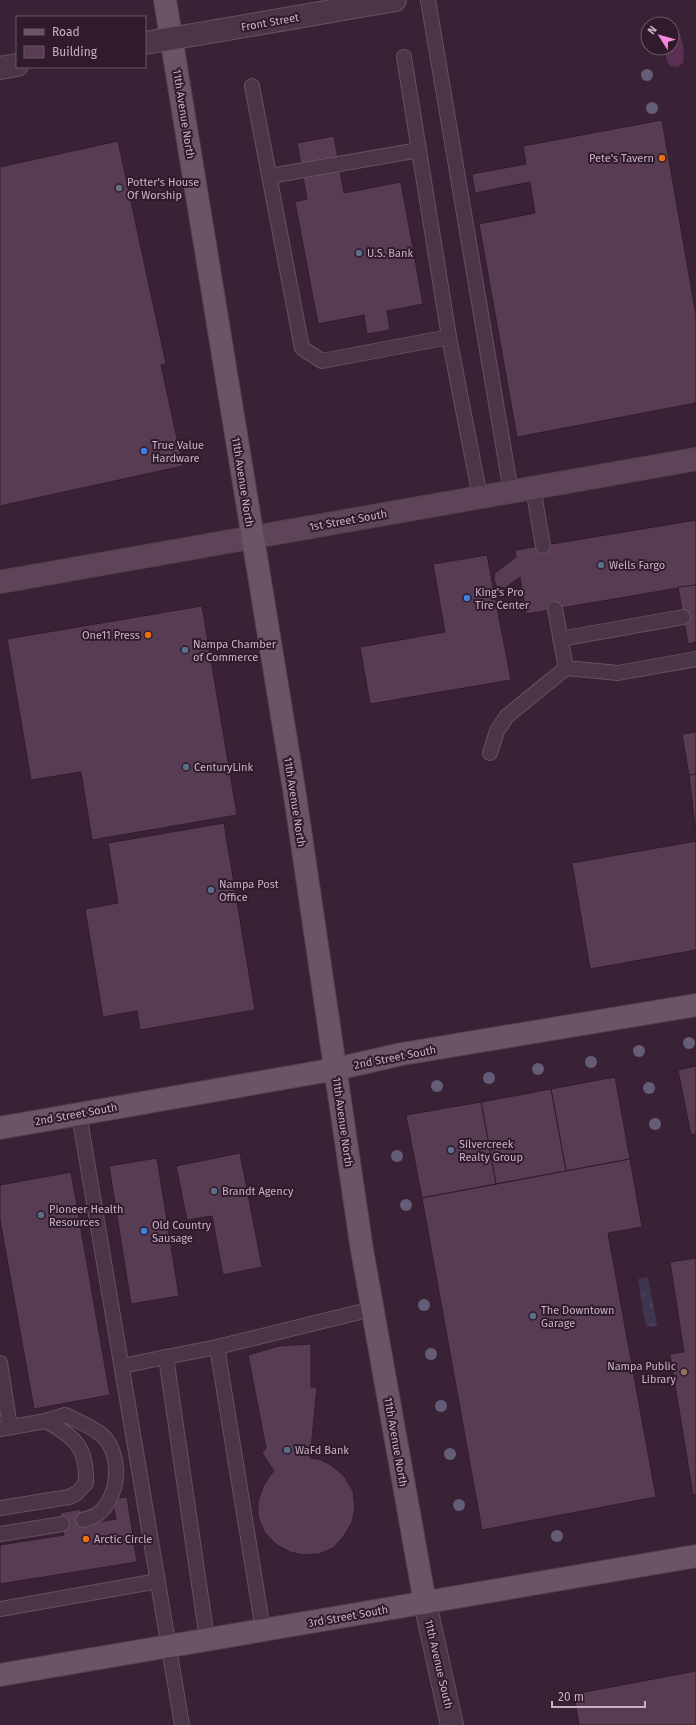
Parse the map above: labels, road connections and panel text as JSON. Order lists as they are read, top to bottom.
{
  "streets": {
    "main road": ["11th Avenue North", "2nd Street South", "3rd Street South"],
    "street": ["Front Street", "1st Street South", "11th Avenue South"]
  },
  "crossings": [
    ["11th Avenue North", "1st Street South"],
    ["11th Avenue North", "2nd Street South"],
    ["11th Avenue North", "3rd Street South"],
    ["11th Avenue North", "11th Avenue South"],
    ["3rd Street South", "11th Avenue South"]
  ],
  "places": [
    "Pete's Tavern",
    "Potter's House Of Worship",
    "U.S. Bank",
    "True Value Hardware",
    "Wells Fargo",
    "King's Pro Tire Center",
    "One11 Press",
    "Nampa Chamber of Commerce",
    "CenturyLink",
    "Nampa Post Office",
    "Silvercreek Realty Group",
    "Brandt Agency",
    "Pioneer Health Resources",
    "Old Country Sausage",
    "The Downtown Garage",
    "Nampa Public Library",
    "WaFd Bank",
    "Arctic Circle"
  ],
  "legend": ["Road", "Building"],
  "scale_bar": "20 m",
  "north": "top left"
}
